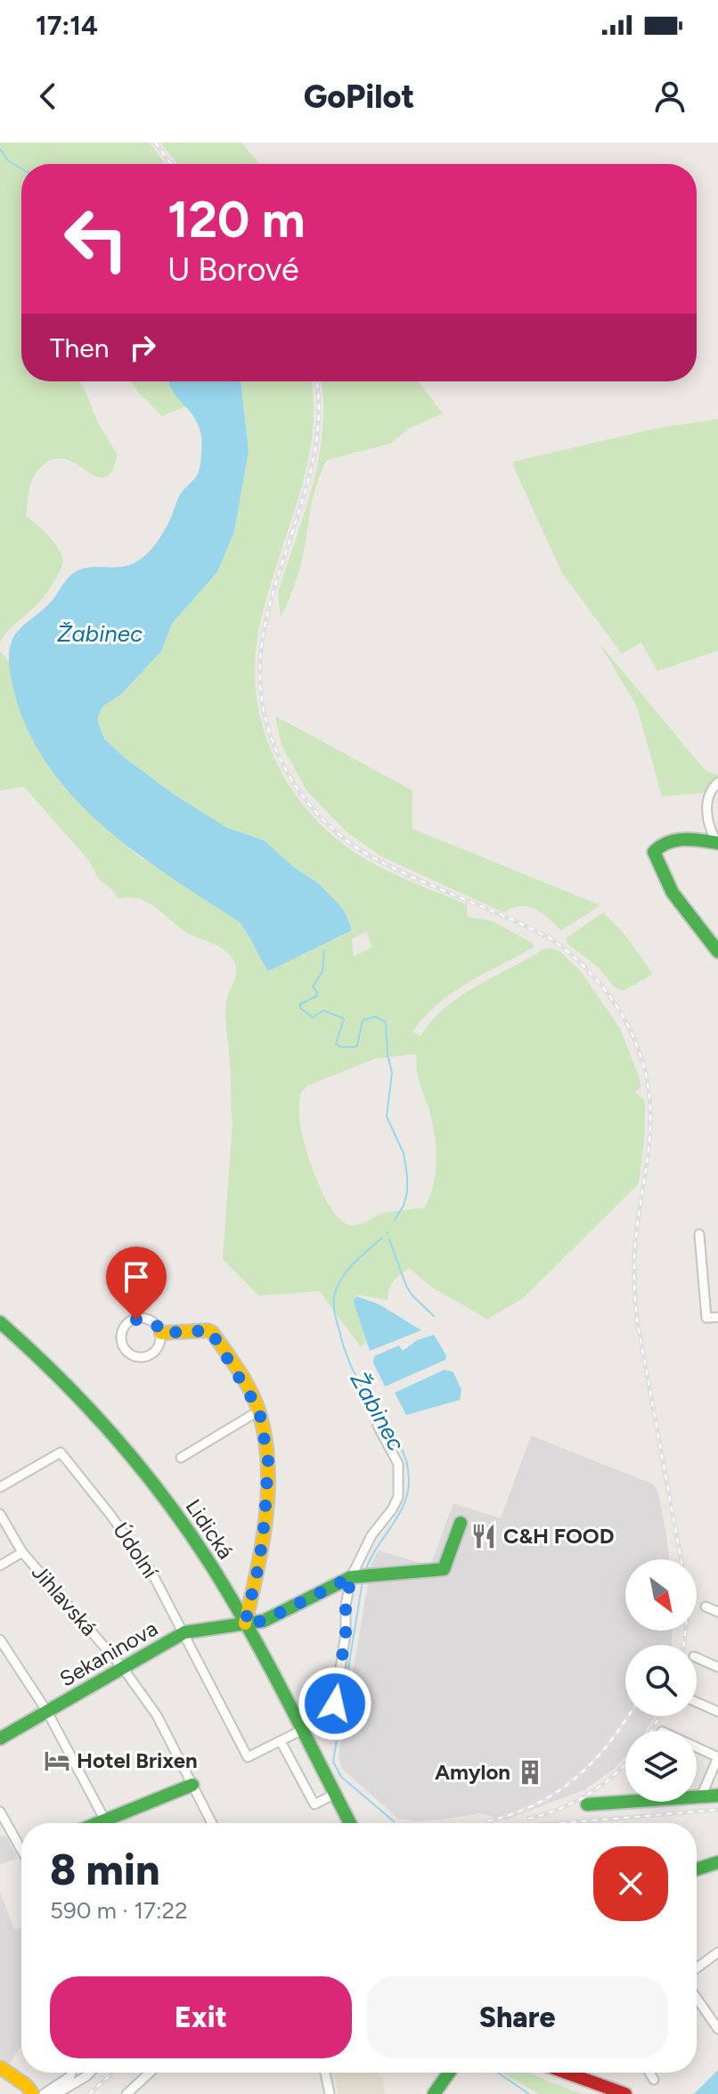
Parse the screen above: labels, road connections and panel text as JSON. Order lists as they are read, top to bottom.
{
  "streets": {
    "street": [
      "Lidická",
      "Údolní",
      "Jihlavská",
      "Sekaninova"
    ]
  },
  "crossings": [
    ["Lidická", "Sekaninova"],
    ["Údolní", "Sekaninova"],
    ["Jihlavská", "Sekaninova"]
  ],
  "water": ["Žabinec"],
  "places": {
    "restaurant": ["C&H FOOD"],
    "hotel": ["Hotel Brixen"],
    "building": ["Amylon"]
  },
  "north": "bottom right",
  "page": {
    "status": "17:14",
    "header": "GoPilot",
    "turn": ["120 m", "U Borové"],
    "then": "Then",
    "heading": ["8 min", "590 m · 17:22"],
    "buttons": ["Exit", "Share"]
  }
}
